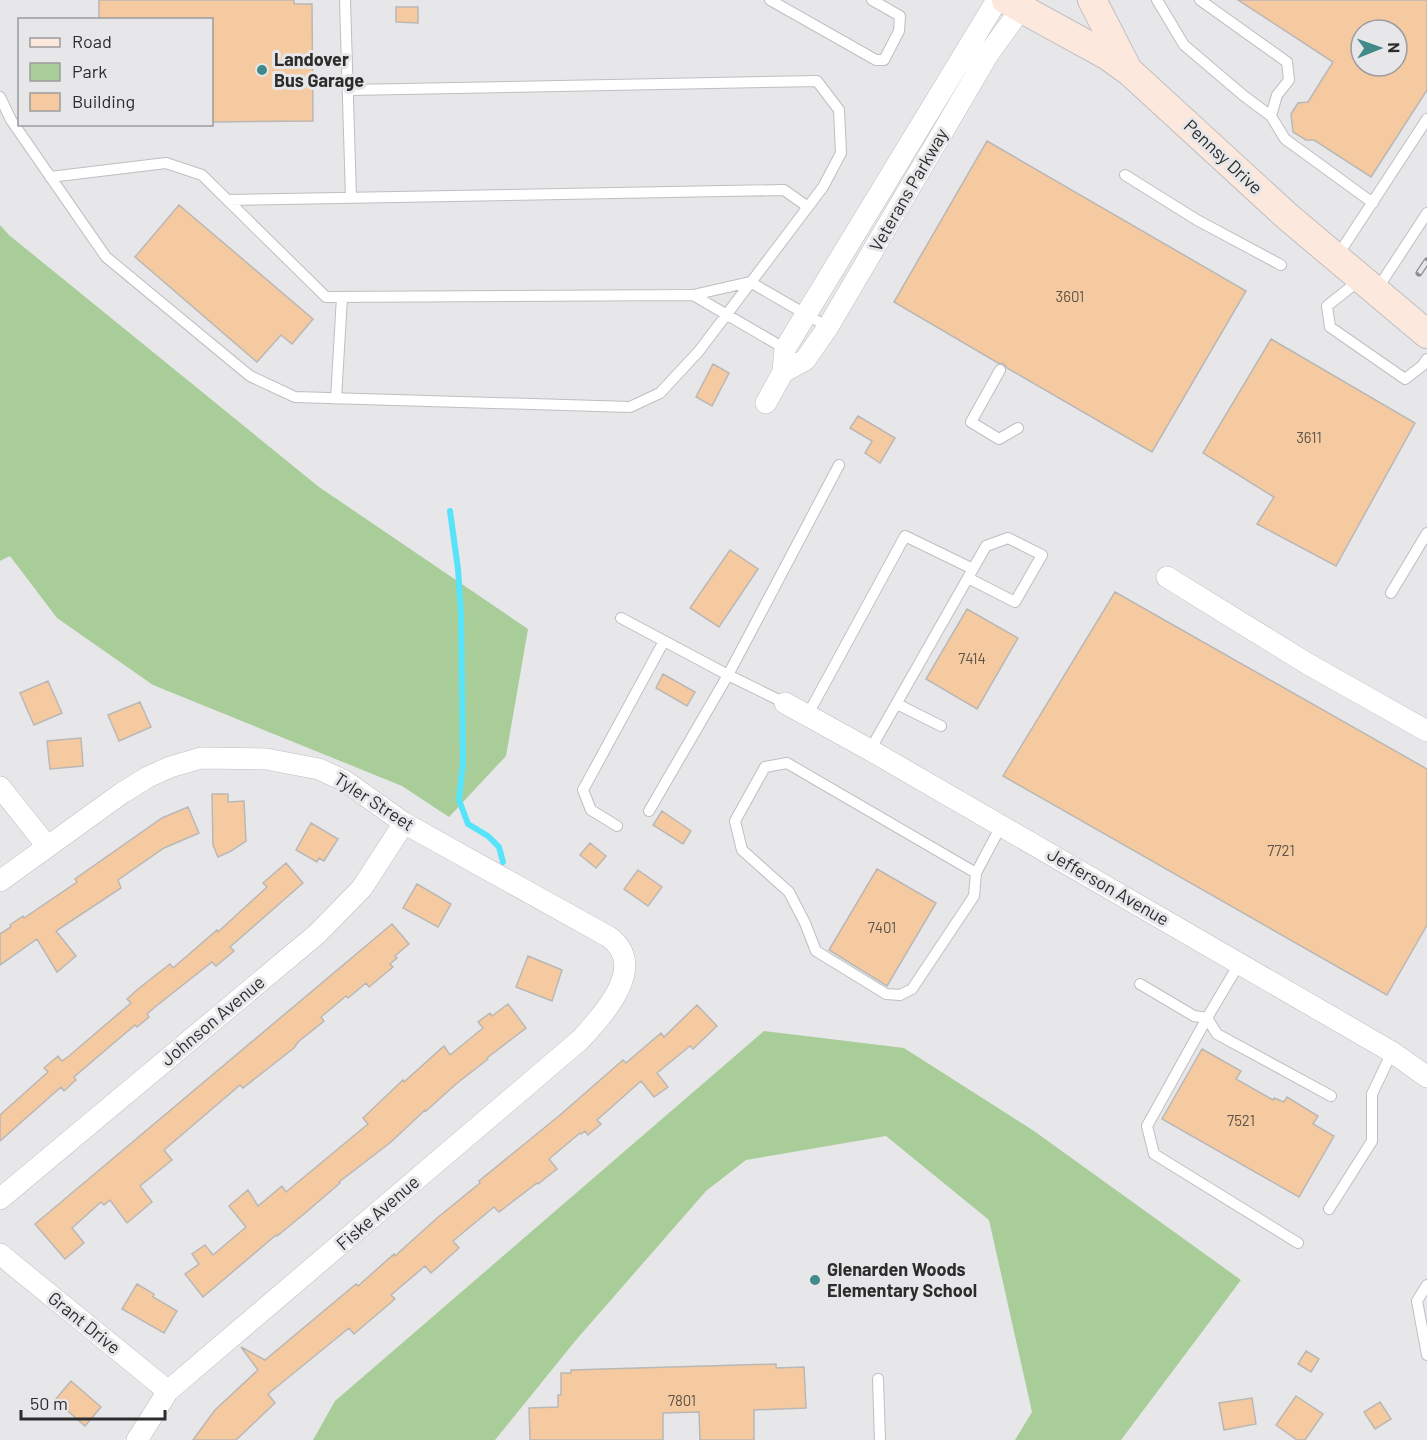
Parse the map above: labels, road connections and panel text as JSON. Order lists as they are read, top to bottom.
{
  "streets": {
    "main road": ["Pennsy Drive"],
    "street": [
      "Veterans Parkway",
      "Tyler Street",
      "Jefferson Avenue",
      "Johnson Avenue",
      "Fiske Avenue",
      "Grant Drive"
    ]
  },
  "crossings": [
    ["Pennsy Drive", "Veterans Parkway"],
    ["Tyler Street", "Johnson Avenue"],
    ["Tyler Street", "Fiske Avenue"],
    ["Fiske Avenue", "Grant Drive"]
  ],
  "places": ["Landover Bus Garage", "Glenarden Woods Elementary School"],
  "house_numbers": [
    "3601",
    "3611",
    "7414",
    "7721",
    "7401",
    "7521",
    "7801"
  ],
  "legend": ["Road", "Park", "Building"],
  "scale_bar": "50 m",
  "north": "right"
}
